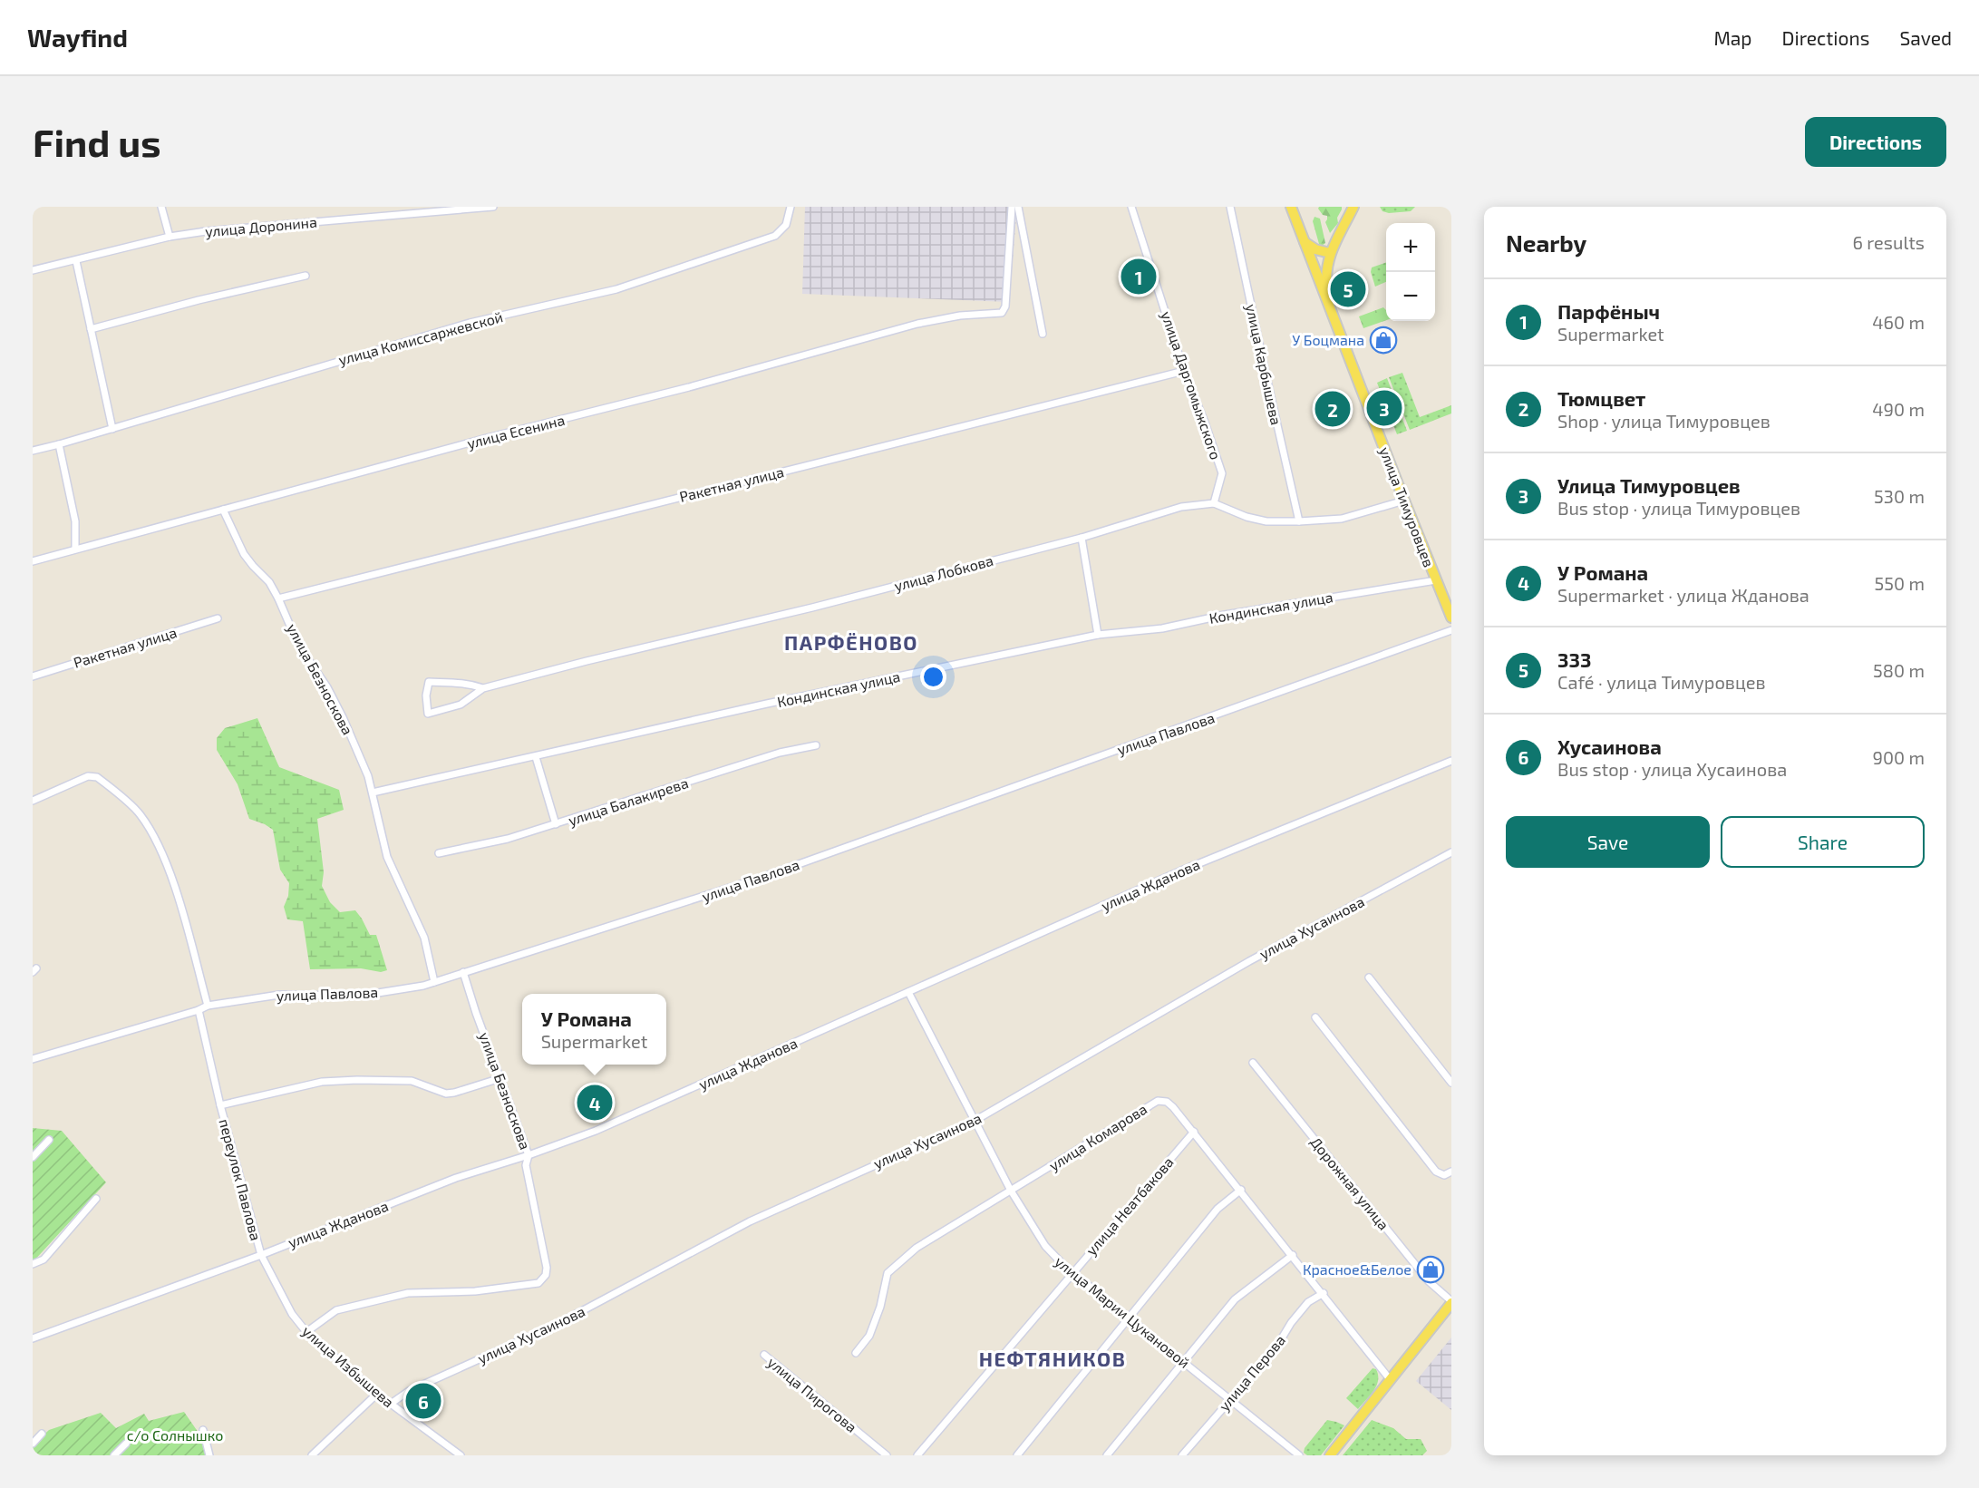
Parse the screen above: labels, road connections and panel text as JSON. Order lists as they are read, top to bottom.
{
  "streets": {
    "main road": ["улица Тимуровцев"],
    "street": [
      "улица Доронина",
      "улица Комиссаржевской",
      "улица Карбышева",
      "улица Даргомыжского",
      "улица Есенина",
      "Ракетная улица",
      "улица Лобкова",
      "Кондинская улица",
      "улица Безноскова",
      "улица Павлова",
      "улица Балакирева",
      "улица Жданова",
      "улица Хусаинова",
      "улица Комарова",
      "переулок Павлова",
      "Дорожная улица",
      "улица Неатбакова",
      "улица Марии Цукановой",
      "улица Избышева",
      "улица Перова",
      "улица Пирогова"
    ]
  },
  "crossings": [
    ["улица Карбышева", "улица Лобкова"],
    ["улица Даргомыжского", "Ракетная улица"],
    ["улица Даргомыжского", "улица Лобкова"],
    ["улица Есенина", "улица Безноскова"],
    ["Ракетная улица", "улица Безноскова"],
    ["улица Тимуровцев", "улица Лобкова"],
    ["улица Тимуровцев", "Кондинская улица"],
    ["Кондинская улица", "улица Безноскова"],
    ["улица Безноскова", "улица Павлова"],
    ["улица Безноскова", "улица Жданова"],
    ["улица Безноскова", "переулок Павлова"],
    ["улица Безноскова", "улица Избышева"],
    ["улица Павлова", "переулок Павлова"],
    ["улица Жданова", "переулок Павлова"],
    ["улица Жданова", "улица Марии Цукановой"],
    ["улица Жданова", "улица Избышева"],
    ["улица Хусаинова", "улица Марии Цукановой"],
    ["улица Хусаинова", "улица Избышева"],
    ["улица Комарова", "улица Неатбакова"],
    ["улица Комарова", "улица Марии Цукановой"],
    ["улица Комарова", "улица Перова"],
    ["переулок Павлова", "улица Избышева"],
    ["улица Неатбакова", "улица Марии Цукановой"],
    ["улица Марии Цукановой", "улица Перова"]
  ],
  "districts": ["ПАРФЁНОВО", "НЕФТЯНИКОВ"],
  "parks": ["с/о Солнышко"],
  "places": {
    "shop": ["У Боцмана", "Красное&Белое"]
  },
  "page": {
    "header": "Wayfind",
    "nav": ["Map", "Directions", "Saved"],
    "buttons": [
      "Directions",
      ["Save", "Share"]
    ],
    "title": "Find us",
    "heading": ["Nearby", "6 results"],
    "map_buttons": ["+", "−"],
    "pins": [
      "1",
      "5",
      "3",
      "2",
      "4",
      "6"
    ],
    "list": [
      {
        "mark": "1",
        "name": "Парфёныч",
        "note": "Supermarket",
        "value": "460 m"
      },
      {
        "mark": "2",
        "name": "Тюмцвет",
        "note": "Shop · улица Тимуровцев",
        "value": "490 m"
      },
      {
        "mark": "3",
        "name": "Улица Тимуровцев",
        "note": "Bus stop · улица Тимуровцев",
        "value": "530 m"
      },
      {
        "mark": "4",
        "name": "У Романа",
        "note": "Supermarket · улица Жданова",
        "value": "550 m"
      },
      {
        "mark": "5",
        "name": "333",
        "note": "Café · улица Тимуровцев",
        "value": "580 m"
      },
      {
        "mark": "6",
        "name": "Хусаинова",
        "note": "Bus stop · улица Хусаинова",
        "value": "900 m"
      }
    ],
    "popup": ["У Романа", "Supermarket"]
  }
}
